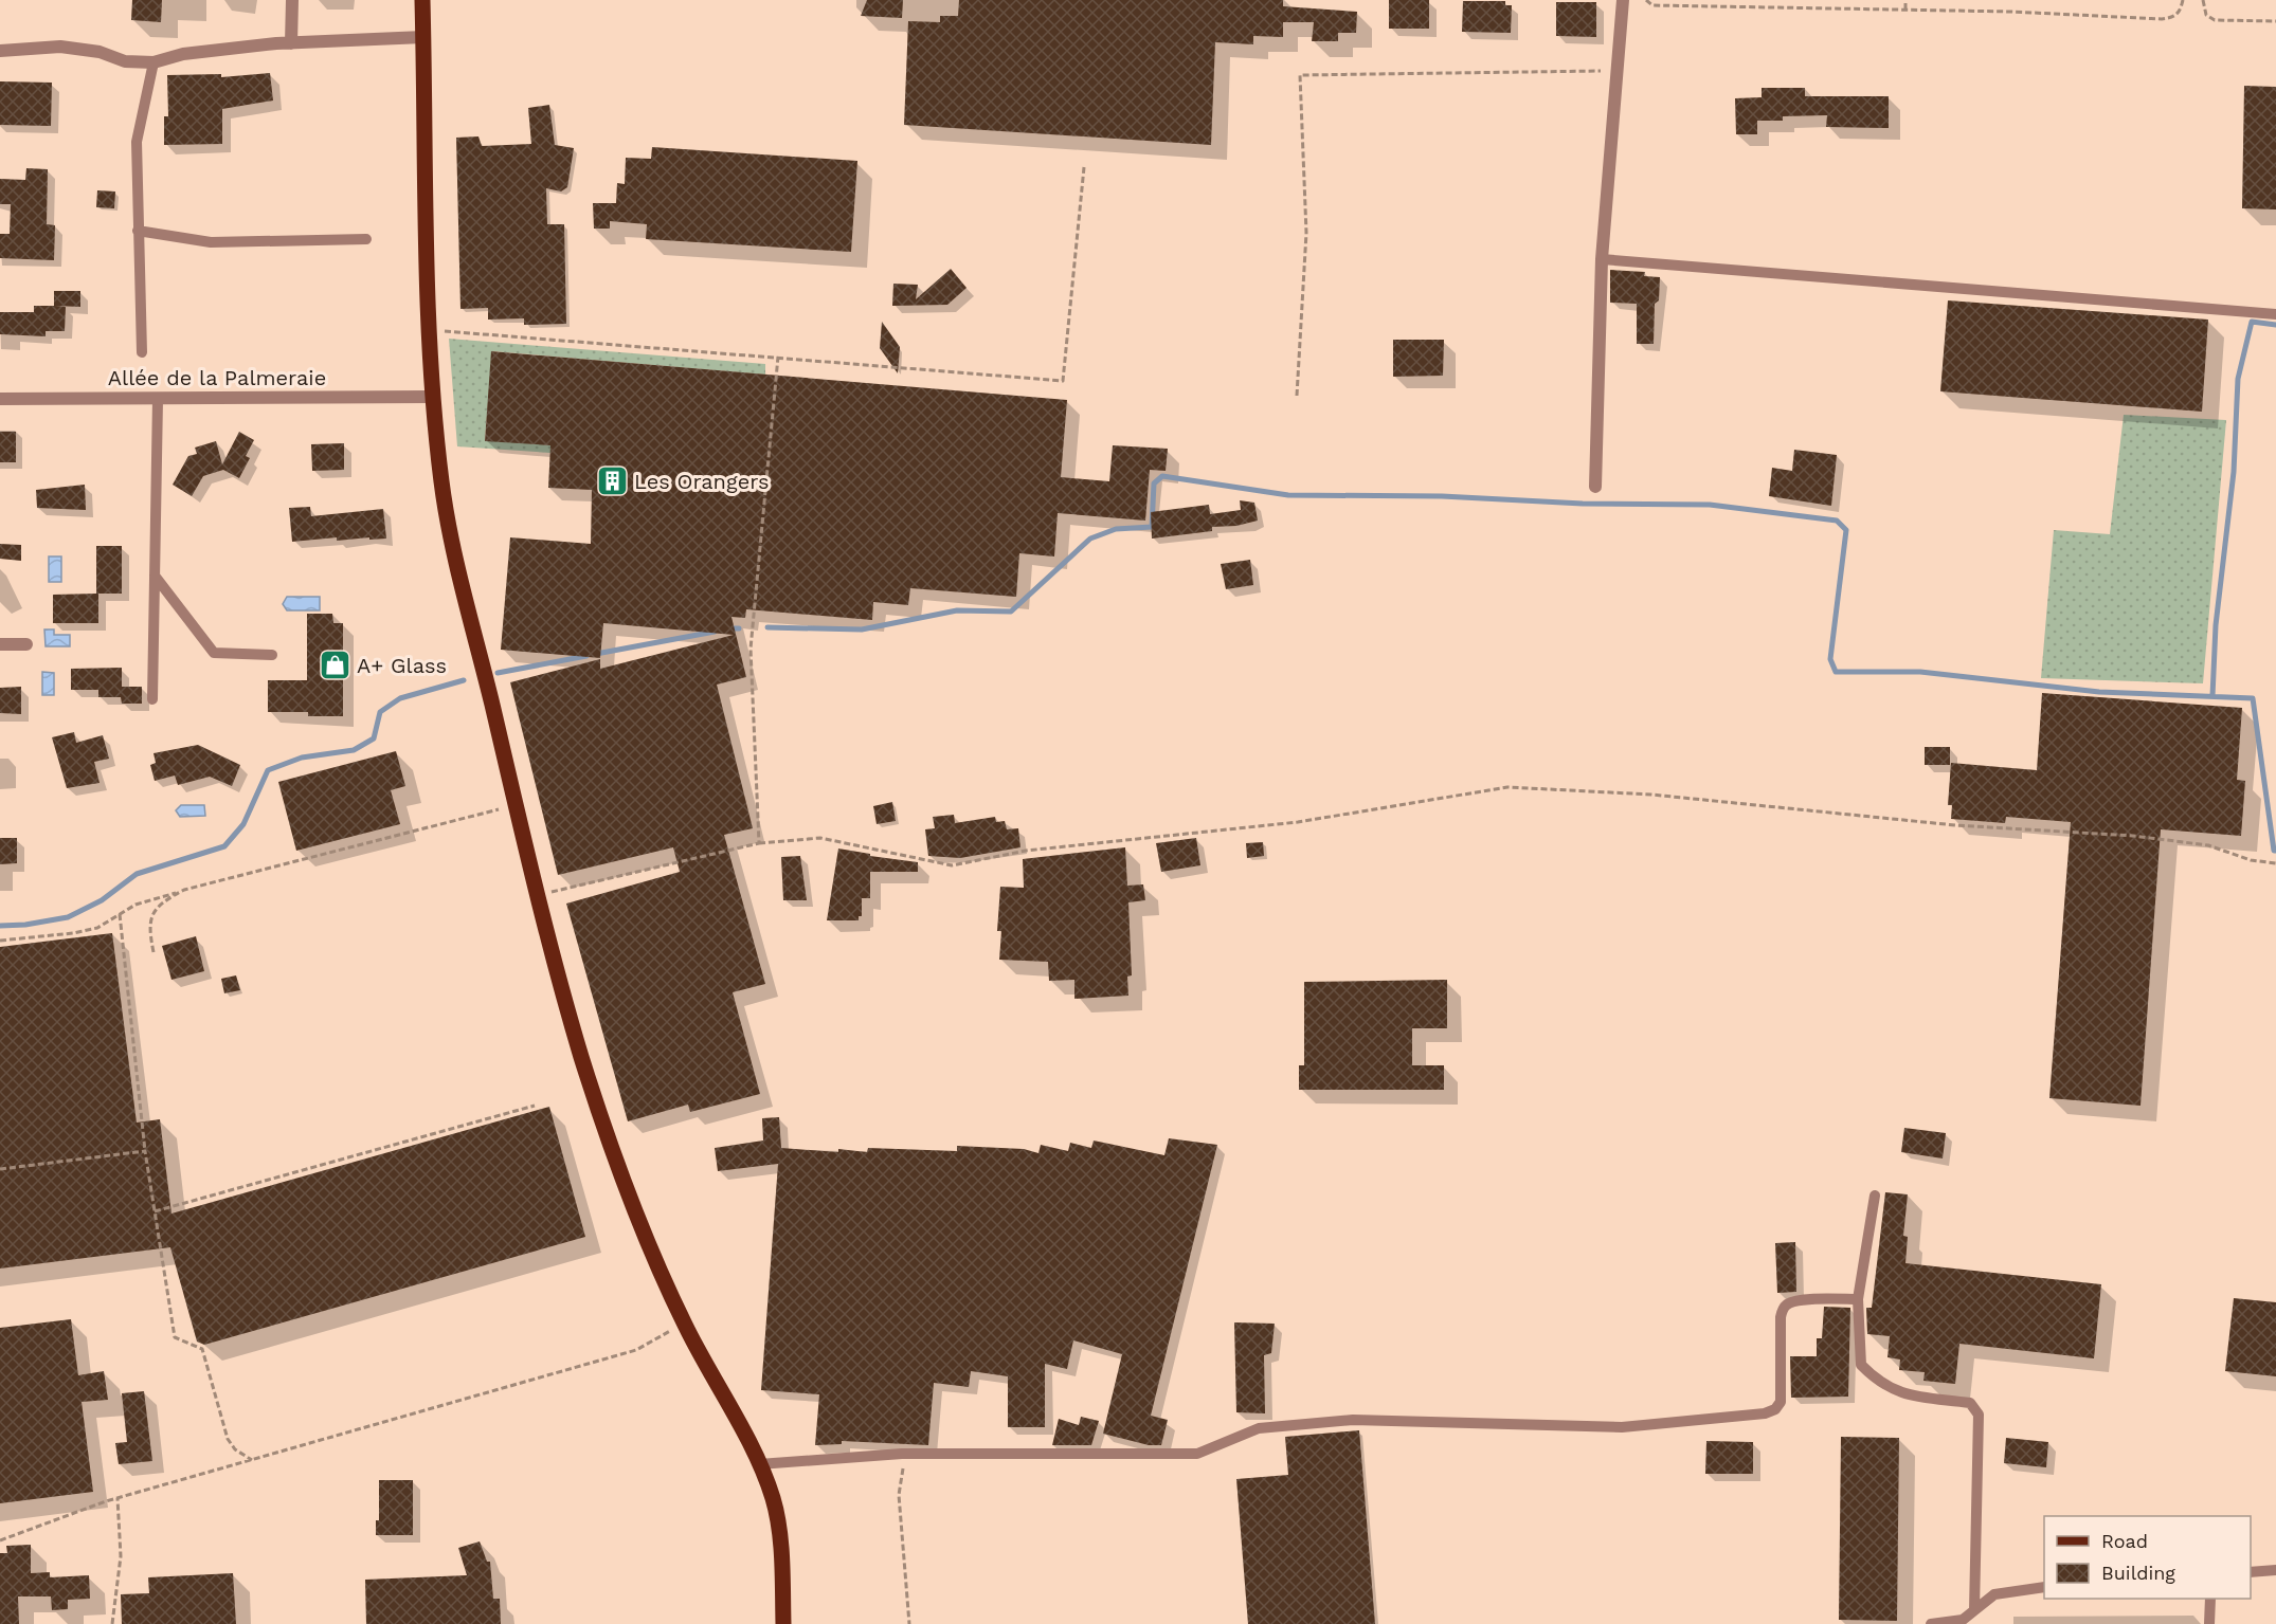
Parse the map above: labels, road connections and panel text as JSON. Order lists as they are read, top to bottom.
{
  "streets": {
    "street": ["Allée de la Palmeraie"]
  },
  "places": {
    "building": ["Les Orangers"],
    "shop": ["A+ Glass"]
  },
  "legend": ["Road", "Building"]
}
